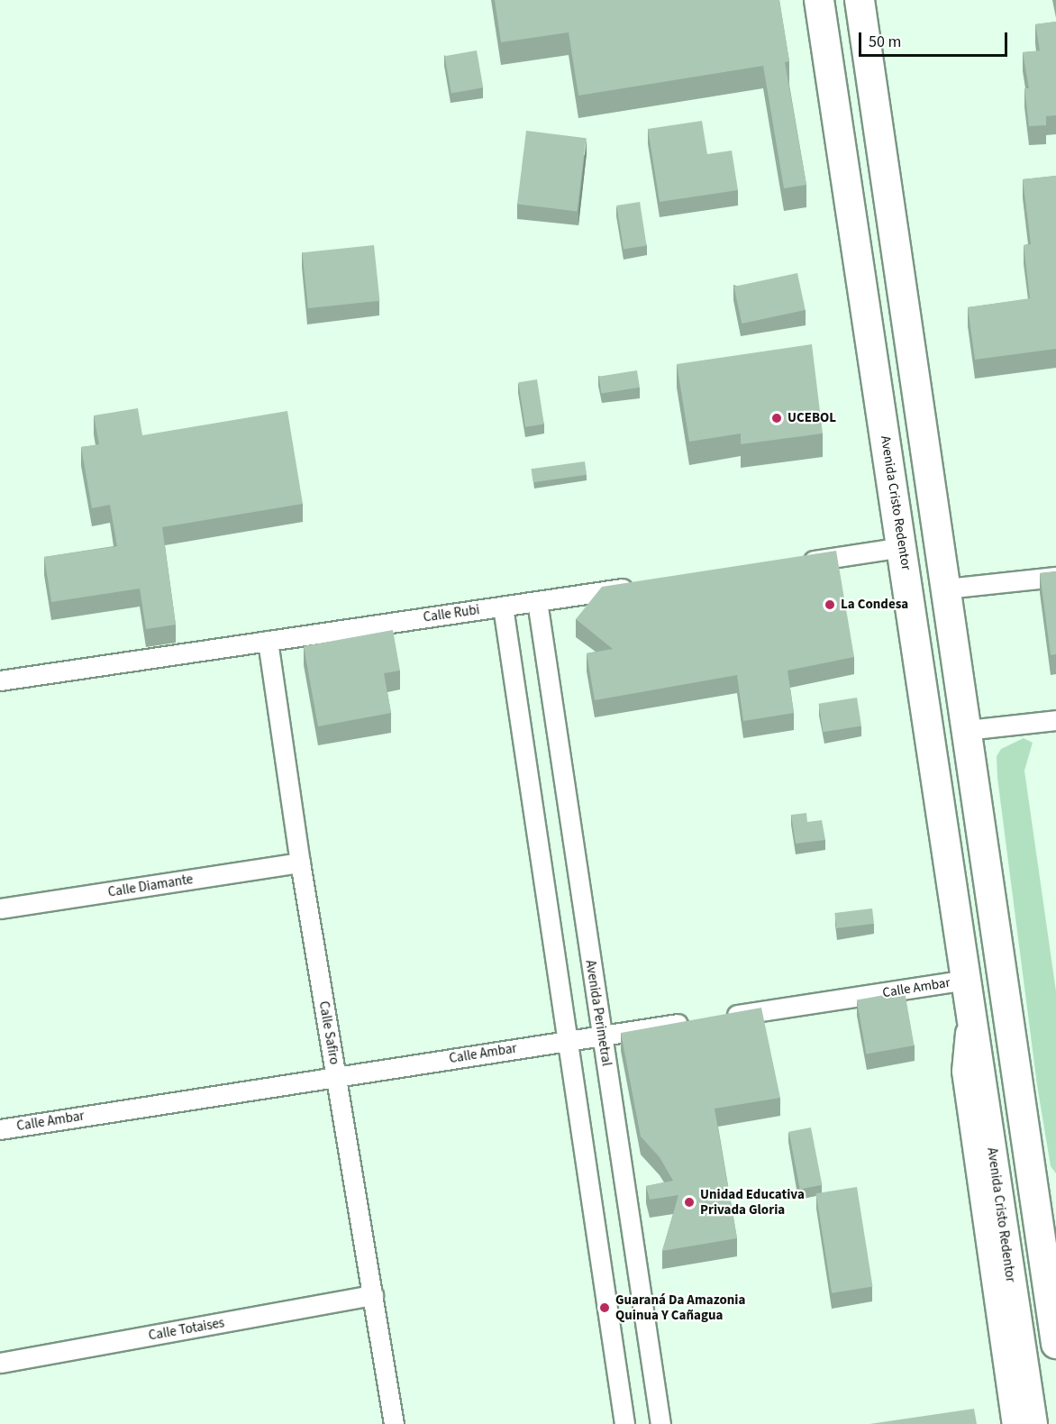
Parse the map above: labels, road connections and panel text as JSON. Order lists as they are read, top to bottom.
{
  "streets": {
    "highway": ["Avenida Cristo Redentor"],
    "street": [
      "Calle Rubi",
      "Calle Diamante",
      "Calle Ambar",
      "Avenida Perimetral",
      "Calle Safiro",
      "Calle Totaises"
    ]
  },
  "crossings": [
    ["Avenida Cristo Redentor", "Calle Ambar"],
    ["Calle Rubi", "Avenida Perimetral"],
    ["Calle Rubi", "Calle Safiro"],
    ["Calle Diamante", "Calle Safiro"],
    ["Calle Ambar", "Avenida Perimetral"],
    ["Calle Ambar", "Calle Safiro"],
    ["Calle Safiro", "Calle Totaises"]
  ],
  "places": [
    "UCEBOL",
    "La Condesa",
    "Unidad Educativa Privada Gloria",
    "Guaraná Da Amazonia Quinua Y Cañagua"
  ],
  "scale_bar": "50 m"
}
